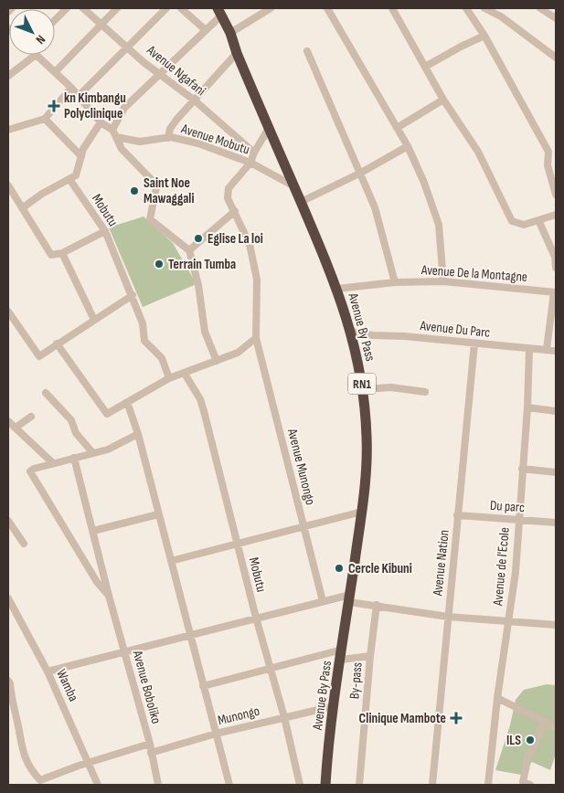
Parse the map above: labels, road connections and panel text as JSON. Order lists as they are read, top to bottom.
{
  "streets": {
    "highway": ["Avenue By Pass", "RN1"],
    "street": [
      "Avenue Ngafani",
      "Avenue Mobutu",
      "Mobutu",
      "Avenue De la Montagne",
      "Avenue Du Parc",
      "Avenue Munongo",
      "Du parc",
      "Avenue Nation",
      "Avenue de l'Ecole",
      "By-pass",
      "Wamba",
      "Avenue Boboliko",
      "Munongo"
    ]
  },
  "crossings": [
    ["Avenue Mobutu", "Avenue By Pass"],
    ["Avenue Mobutu", "Avenue Munongo"],
    ["Mobutu", "Munongo"],
    ["Avenue De la Montagne", "Avenue By Pass"],
    ["Avenue By Pass", "Avenue Du Parc"],
    ["Avenue By Pass", "Munongo"],
    ["Avenue Du Parc", "Avenue Nation"],
    ["Avenue Du Parc", "Avenue de l'Ecole"],
    ["Du parc", "Avenue Nation"],
    ["Du parc", "Avenue de l'Ecole"],
    ["Avenue Boboliko", "Munongo"]
  ],
  "places": {
    "health": ["kn Kimbangu Polyclinique", "Clinique Mambote"],
    "other": [
      "Saint Noe Mawaggali",
      "Eglise La loi",
      "Terrain Tumba",
      "Cercle Kibuni",
      "ILS"
    ]
  },
  "north": "bottom right"
}
